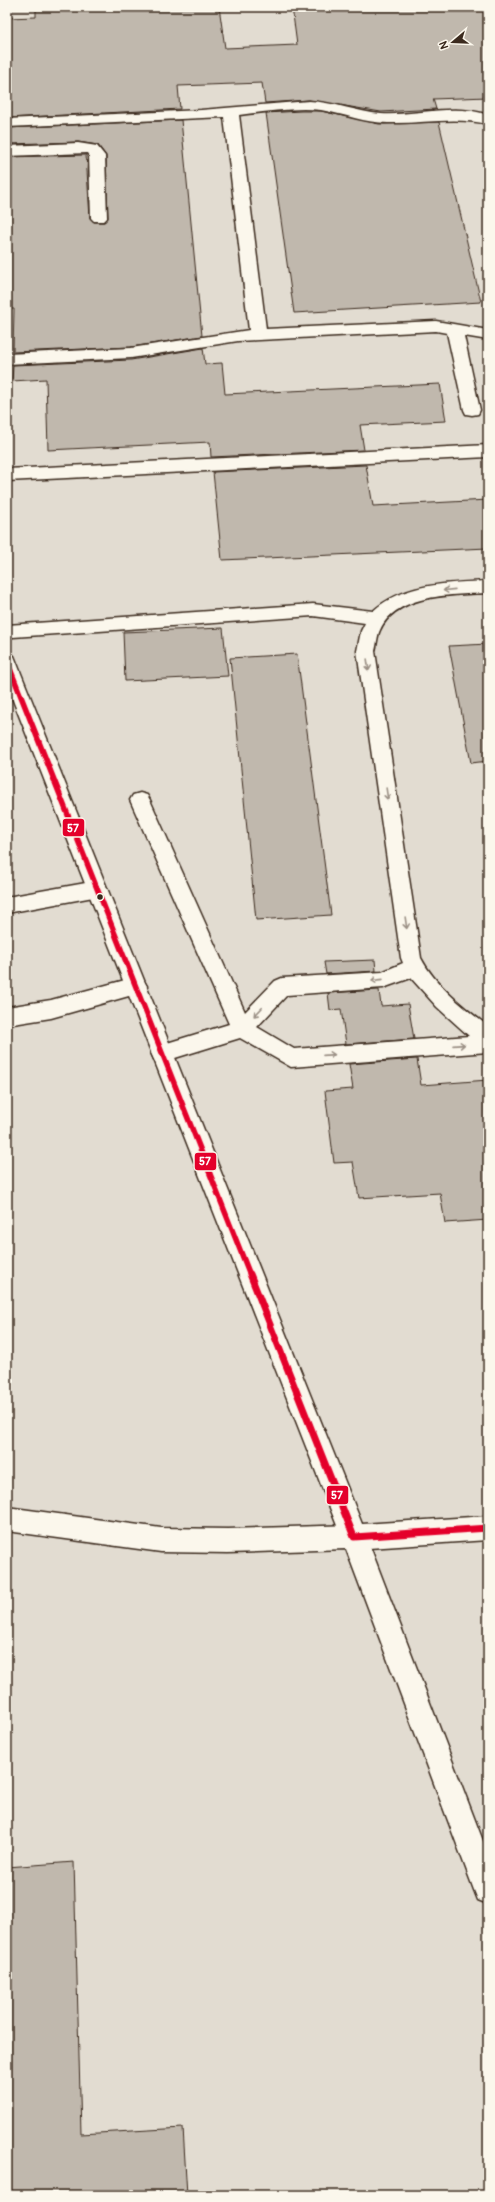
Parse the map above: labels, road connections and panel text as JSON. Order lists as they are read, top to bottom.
{
  "lines": ["transit line 57"],
  "north": "left"
}
